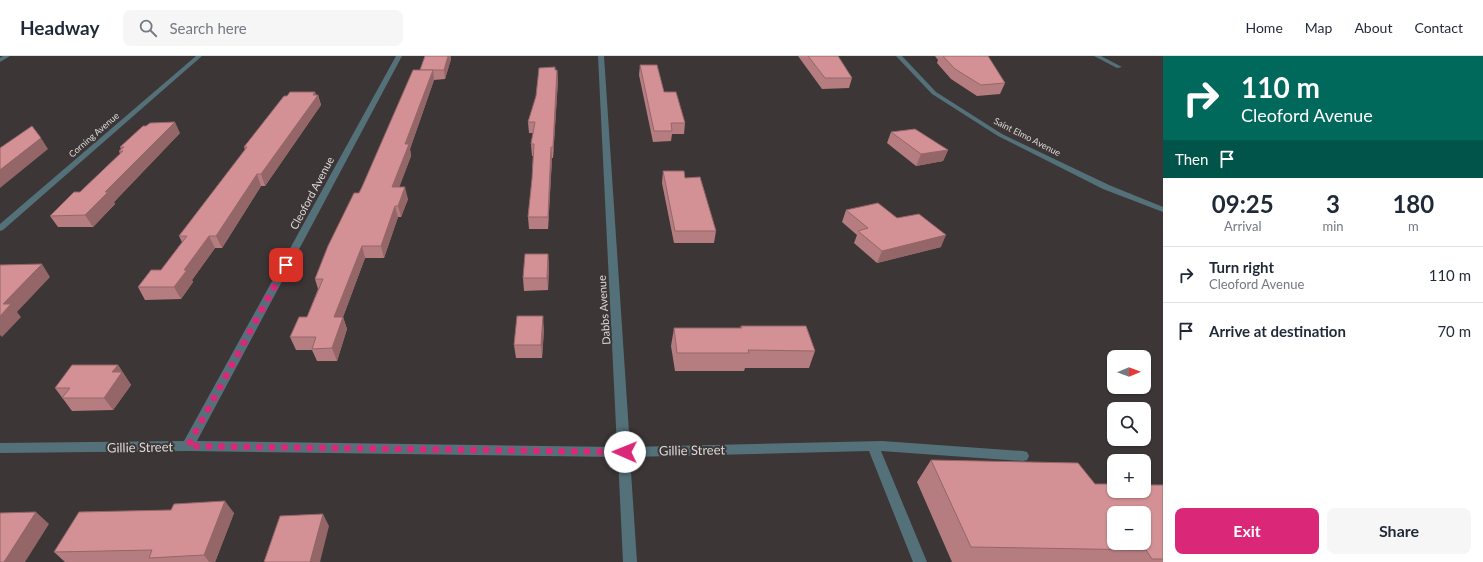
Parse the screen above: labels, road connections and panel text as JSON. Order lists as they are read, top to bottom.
{
  "streets": {
    "street": [
      "Corning Avenue",
      "Saint Elmo Avenue",
      "Cleoford Avenue",
      "Dabbs Avenue",
      "Gillie Street"
    ]
  },
  "crossings": [
    ["Cleoford Avenue", "Gillie Street"],
    ["Dabbs Avenue", "Gillie Street"]
  ],
  "north": "right",
  "page": {
    "header": "Headway",
    "search": "Search here",
    "nav": [
      "Home",
      "Map",
      "About",
      "Contact"
    ],
    "turn": ["110 m", "Cleoford Avenue"],
    "then": "Then",
    "eta": [
      "09:25",
      "Arrival",
      "3",
      "min",
      "180",
      "m"
    ],
    "list": [
      {
        "name": "Turn right",
        "note": "Cleoford Avenue",
        "value": "110 m"
      },
      {
        "name": "Arrive at destination",
        "value": "70 m"
      }
    ],
    "map_buttons": ["+", "−"],
    "buttons": ["Exit", "Share"]
  }
}
